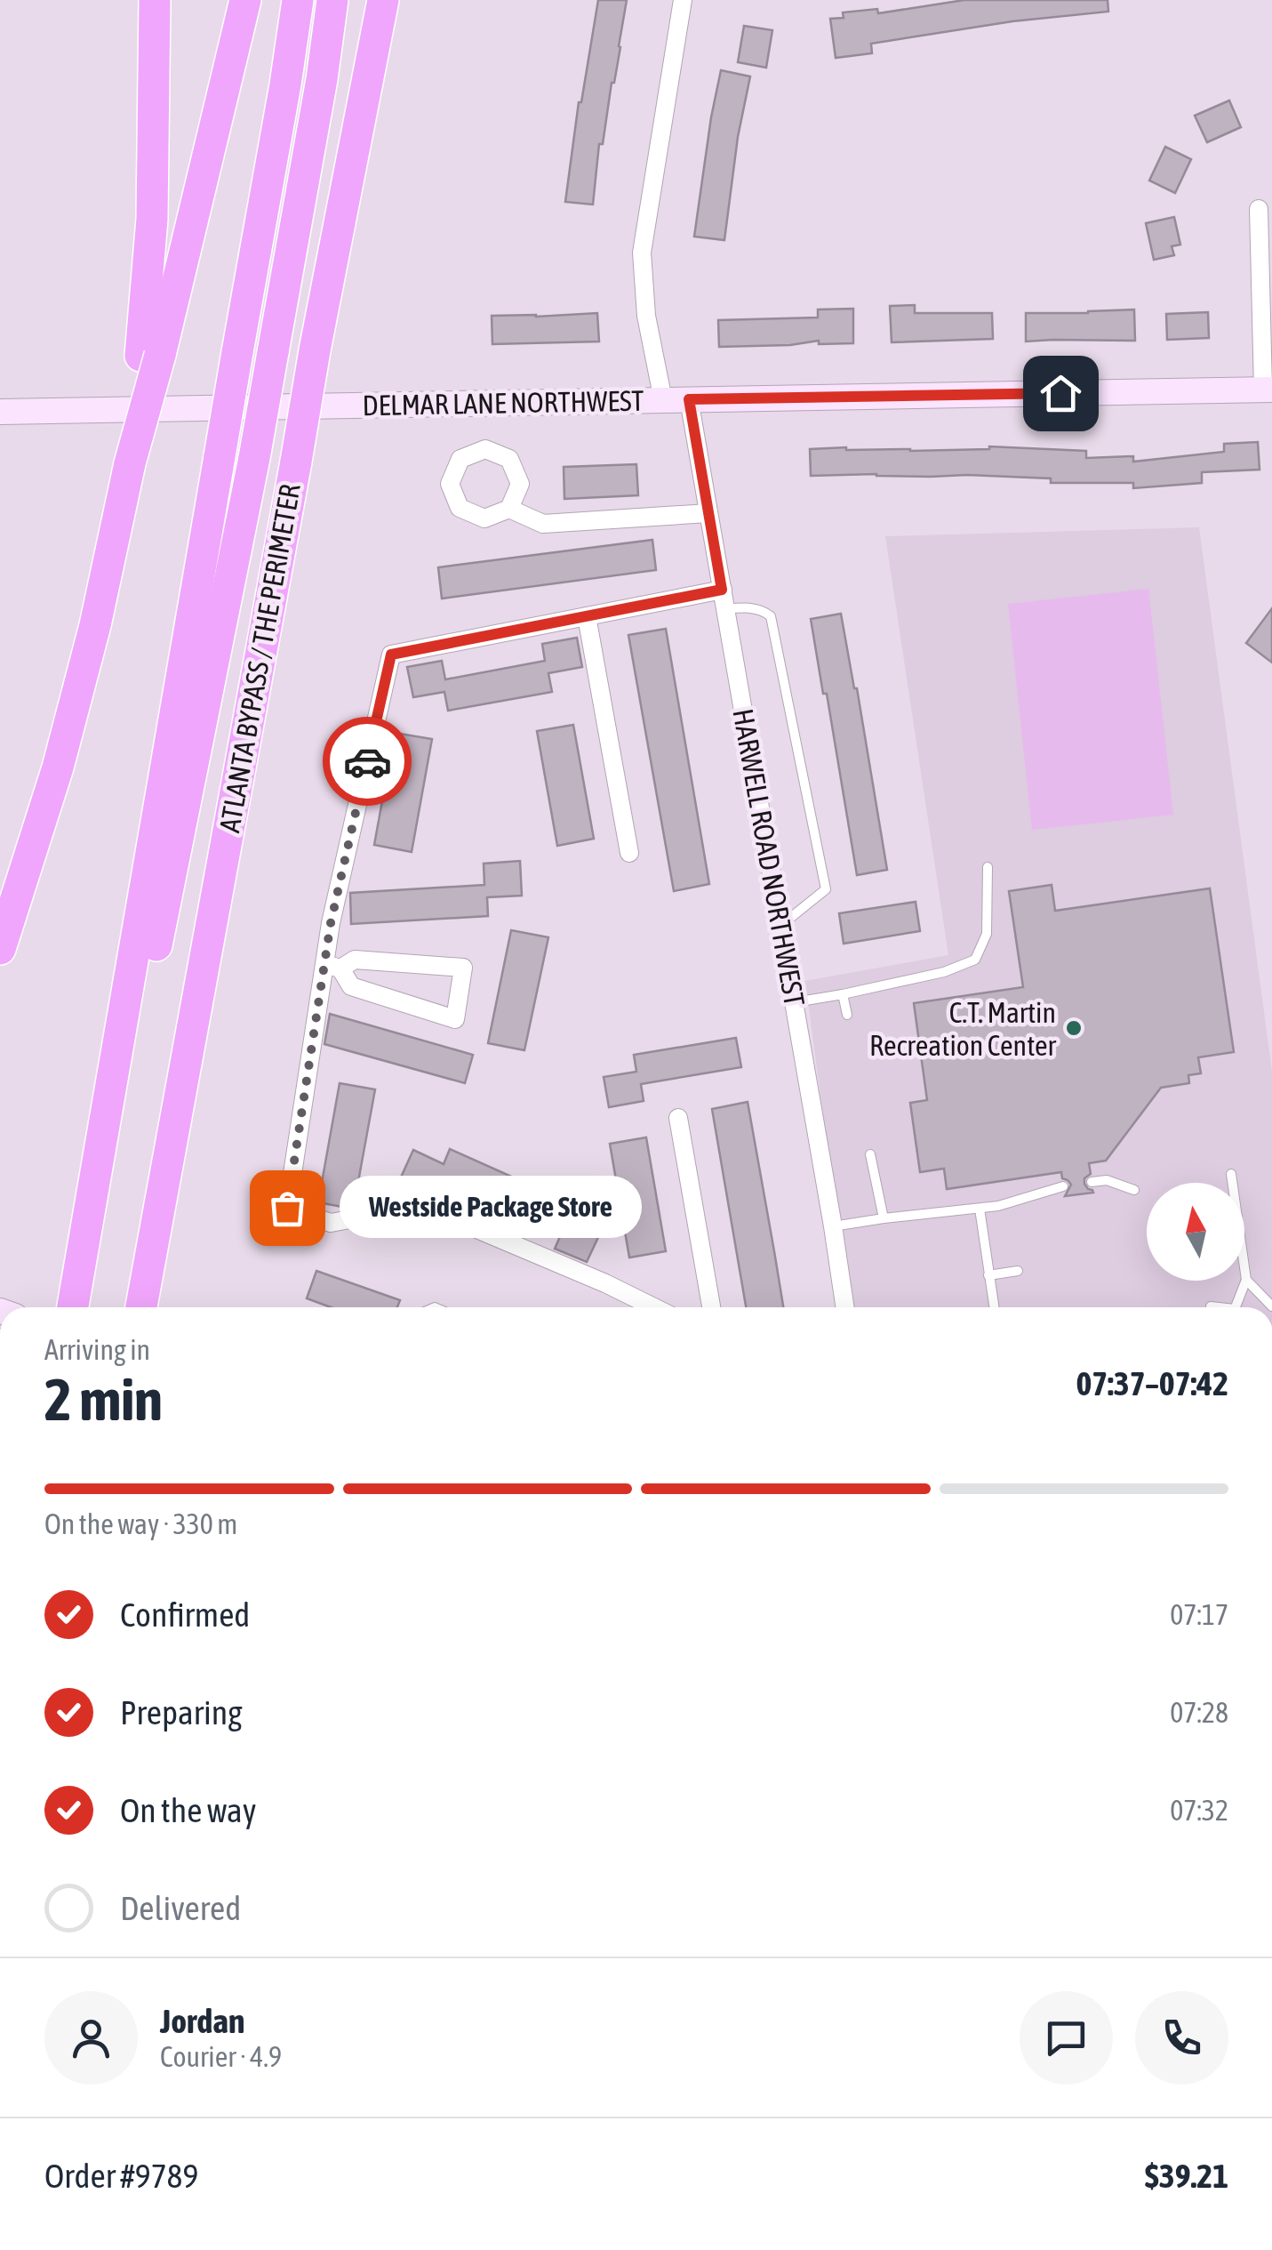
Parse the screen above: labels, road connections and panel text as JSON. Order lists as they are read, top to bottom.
{
  "streets": {
    "highway": ["ATLANTA BYPASS / THE PERIMETER"],
    "street": ["DELMAR LANE NORTHWEST", "HARWELL ROAD NORTHWEST"]
  },
  "crossings": [
    ["DELMAR LANE NORTHWEST", "HARWELL ROAD NORTHWEST"]
  ],
  "places": ["C.T. Martin Recreation Center", "Westside Package Store"],
  "north": "top",
  "page": {
    "bubble": "Westside Package Store",
    "heading": ["2 min", "Arriving in", "07:37–07:42"],
    "panel": [
      "Jordan",
      "Courier · 4.9",
      "Order #9789",
      "$39.21"
    ],
    "bar": "On the way · 330 m",
    "list": [
      ["Confirmed", "07:17"],
      ["Preparing", "07:28"],
      ["On the way", "07:32"],
      "Delivered"
    ]
  }
}
